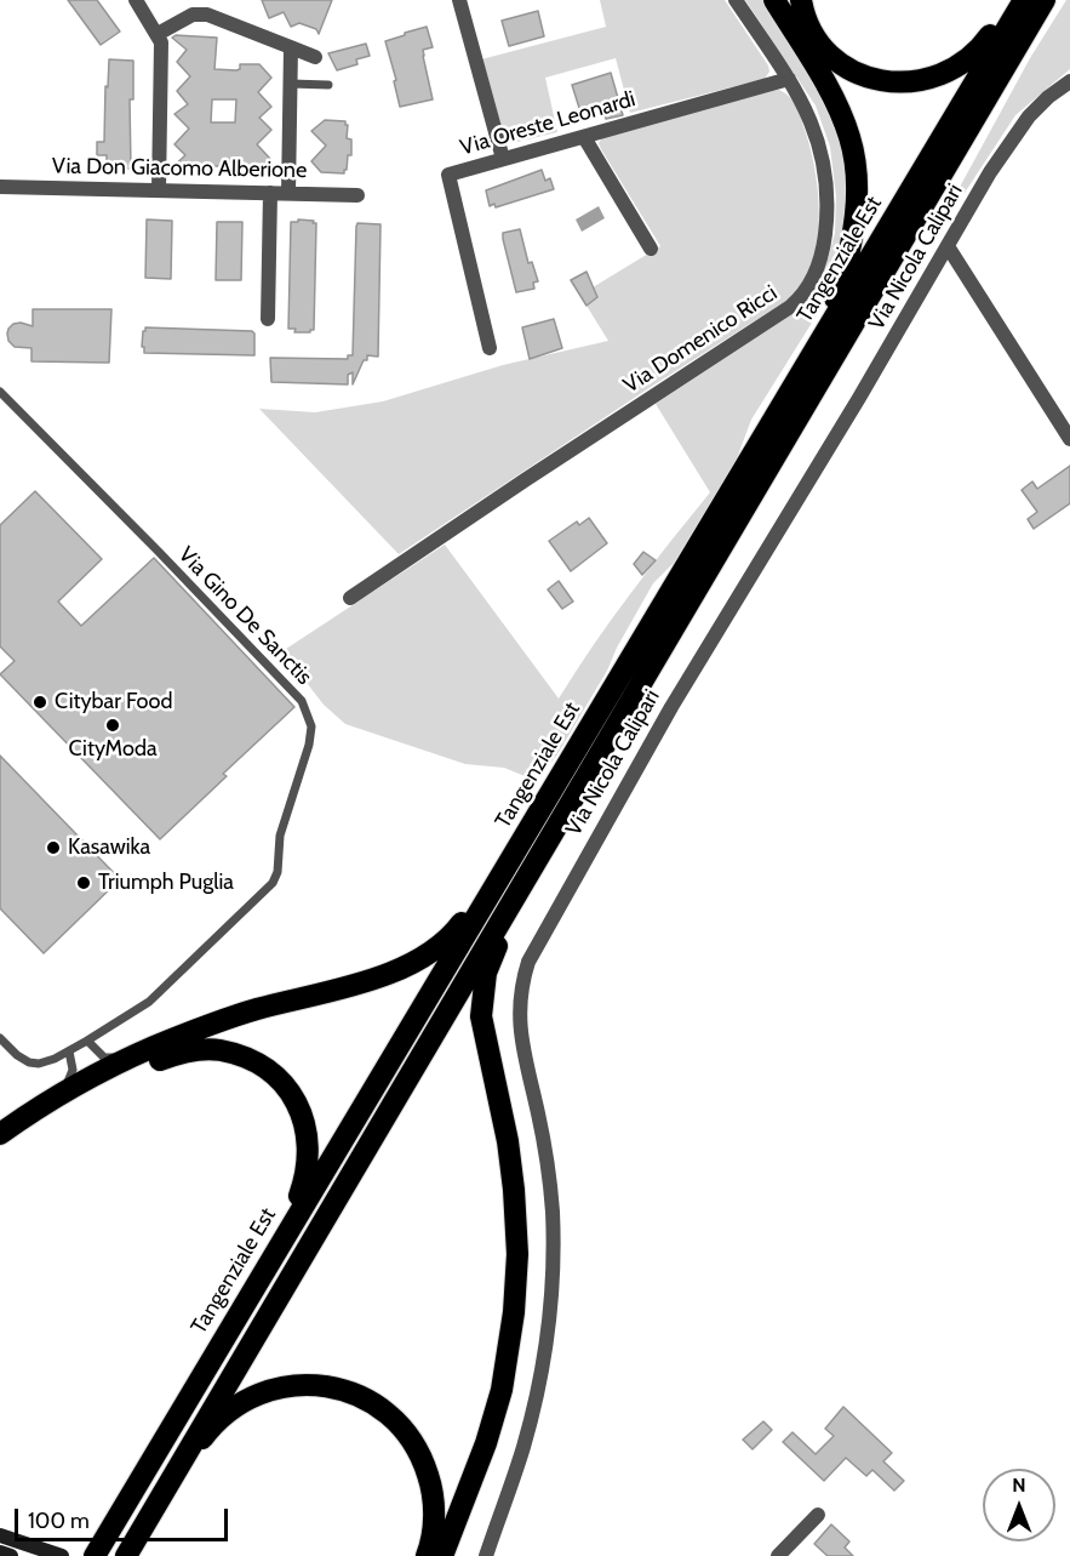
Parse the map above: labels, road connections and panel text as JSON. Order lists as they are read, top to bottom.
{
  "streets": {
    "highway": ["Tangenziale Est"],
    "street": [
      "Via Oreste Leonardi",
      "Via Don Giacomo Alberione",
      "Via Nicola Calipari",
      "Via Domenico Ricci"
    ],
    "lane": ["Via Gino De Sanctis"]
  },
  "crossings": [
    ["Via Oreste Leonardi", "Via Domenico Ricci"]
  ],
  "places": [
    "Citybar Food",
    "CityModa",
    "Kasawika",
    "Triumph Puglia"
  ],
  "scale_bar": "100 m",
  "north": "top"
}
